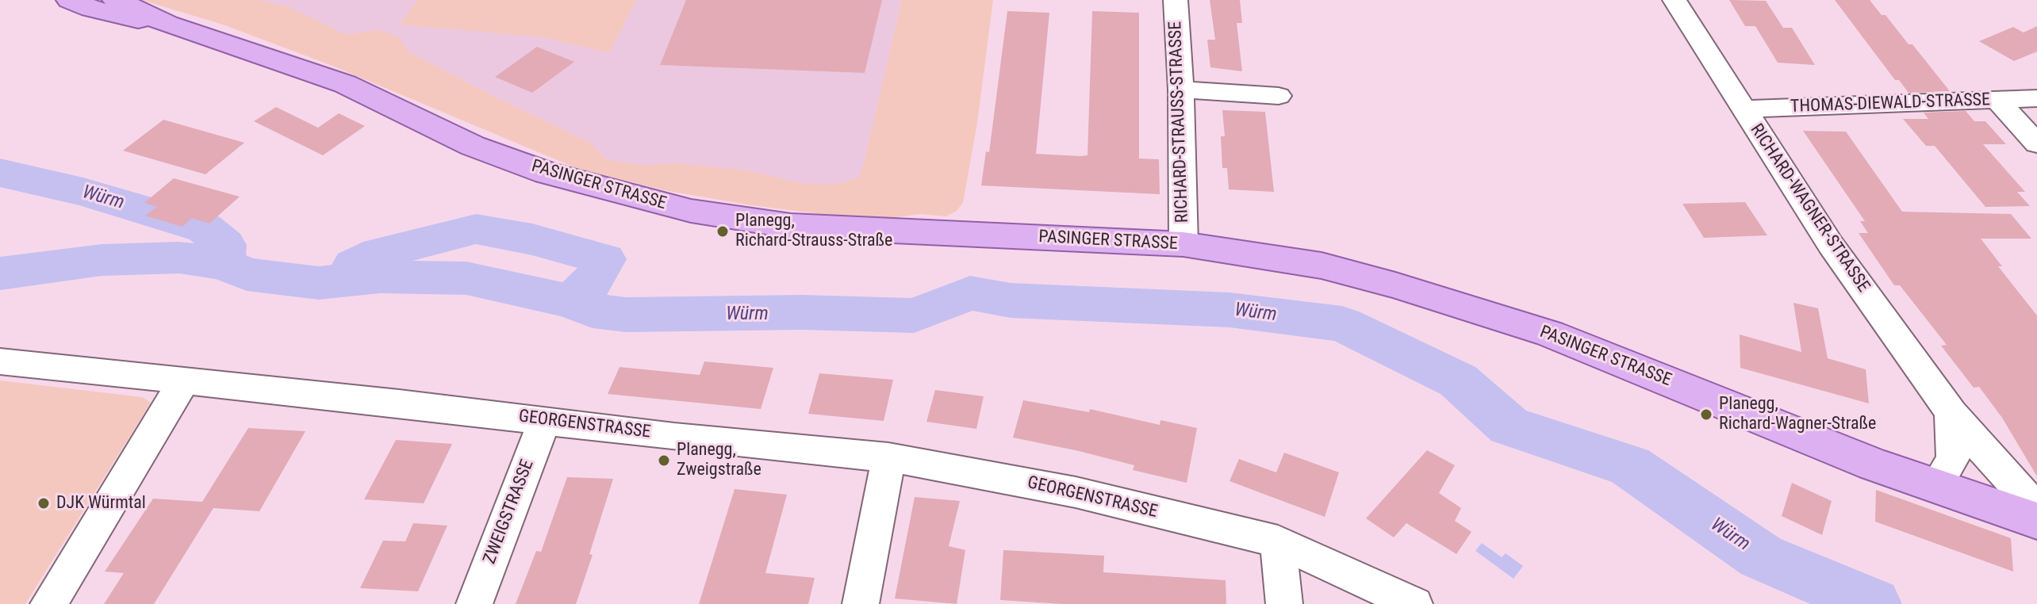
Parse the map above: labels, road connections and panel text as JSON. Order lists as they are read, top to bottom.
{
  "streets": {
    "main road": ["PASINGER STRASSE"],
    "street": [
      "THOMAS-DIEWALD-STRASSE",
      "RICHARD-STRAUSS-STRASSE",
      "RICHARD-WAGNER-STRASSE",
      "GEORGENSTRASSE",
      "ZWEIGSTRASSE"
    ]
  },
  "crossings": [
    ["THOMAS-DIEWALD-STRASSE", "RICHARD-WAGNER-STRASSE"],
    ["RICHARD-STRAUSS-STRASSE", "PASINGER STRASSE"],
    ["GEORGENSTRASSE", "ZWEIGSTRASSE"]
  ],
  "water": ["Würm"],
  "places": [
    "Planegg, Richard-Strauss-Straße",
    "Planegg, Richard-Wagner-Straße",
    "Planegg, Zweigstraße",
    "DJK Würmtal"
  ]
}
